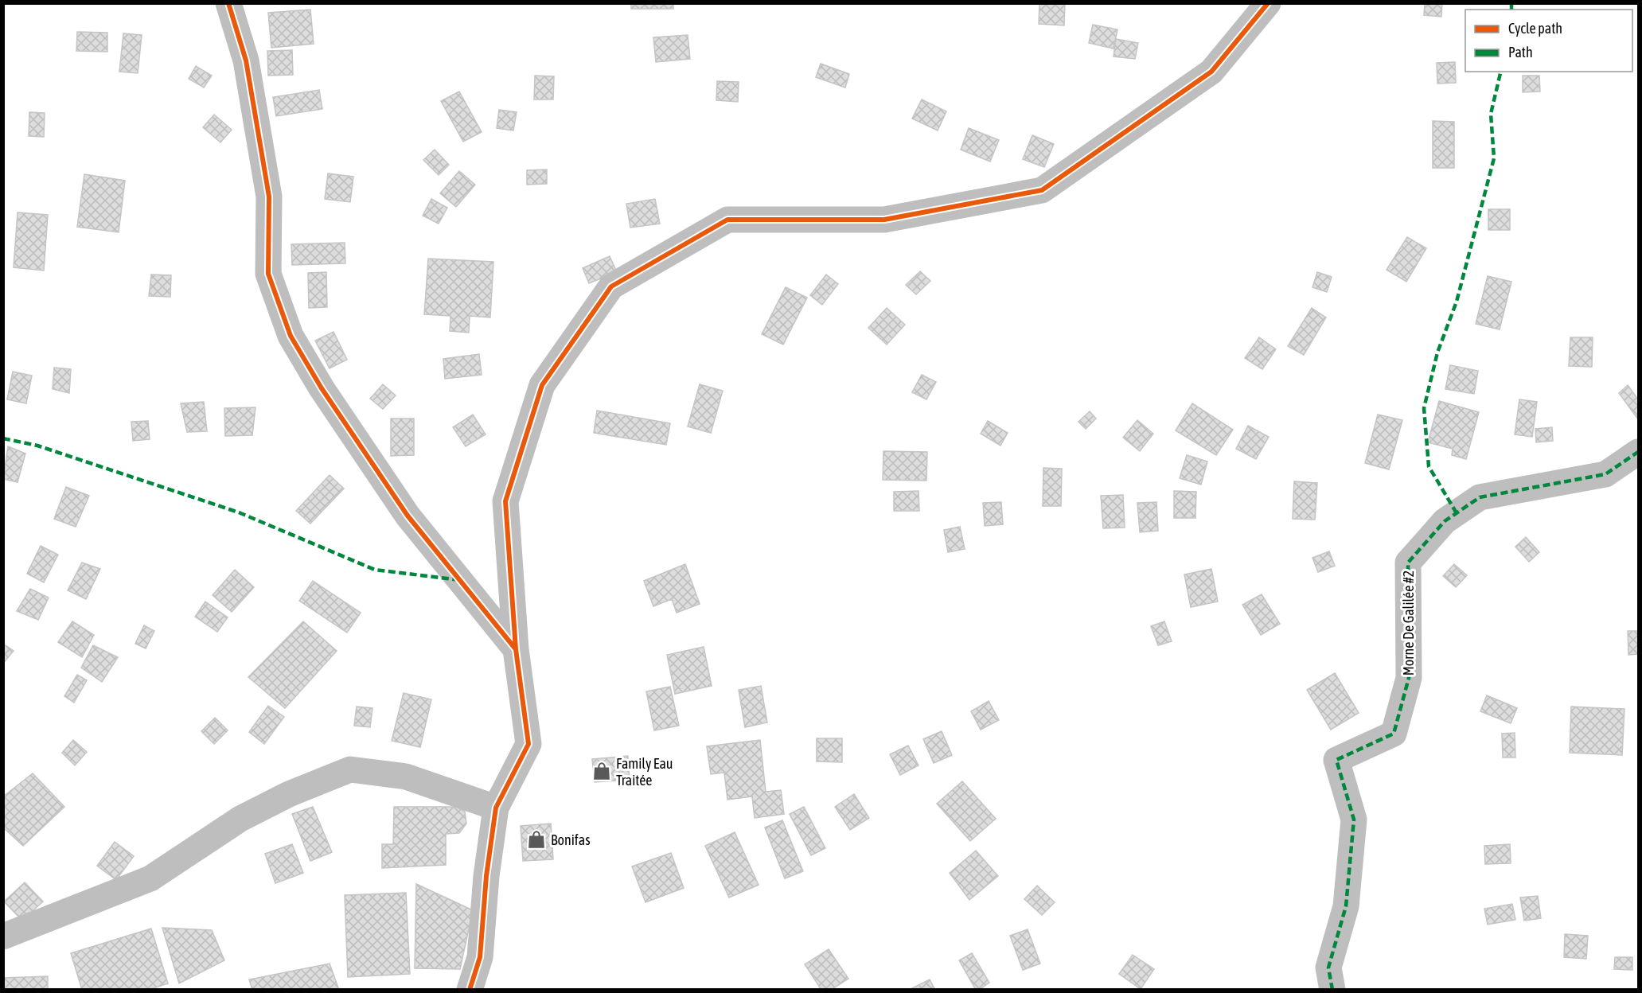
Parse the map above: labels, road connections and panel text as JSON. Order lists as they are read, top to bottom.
{
  "streets": {
    "street": ["Morne De Galilée #2"]
  },
  "places": {
    "shop": ["Family Eau Traitée", "Bonifas"]
  },
  "legend": ["Cycle path", "Path"]
}
